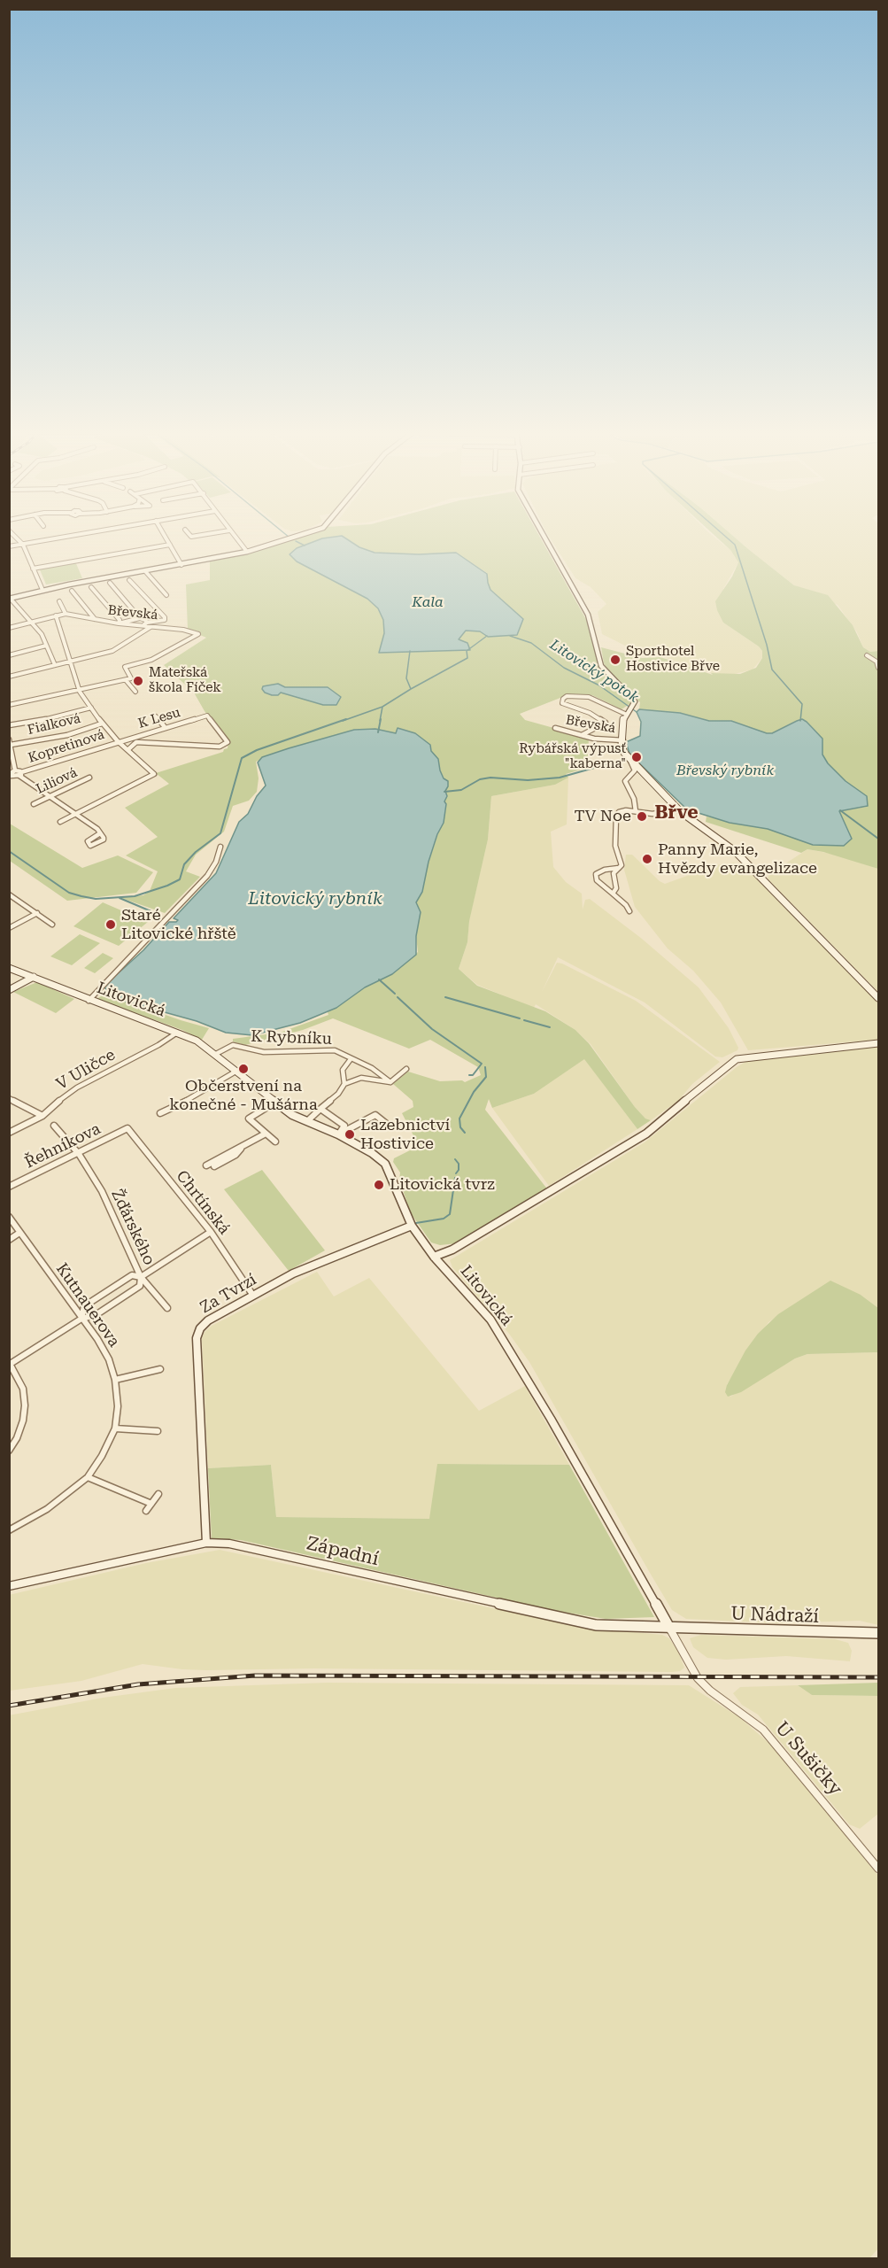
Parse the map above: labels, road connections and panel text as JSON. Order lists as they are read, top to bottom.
{
  "streets": {
    "street": [
      "Břevská",
      "K Lesu",
      "Fialková",
      "Kopretinová",
      "Liliová",
      "Litovická",
      "K Rybníku",
      "V Uličce",
      "Řehníkova",
      "Chrtínská",
      "Žďárského",
      "Za Tvrzí",
      "Kutnauerova",
      "Západní",
      "U Nádraží",
      "U Sušičky"
    ]
  },
  "crossings": [
    ["K Lesu", "Kopretinová"],
    ["Litovická", "K Rybníku"],
    ["Litovická", "V Uličce"],
    ["Litovická", "Za Tvrzí"],
    ["Litovická", "Západní"],
    ["Litovická", "U Nádraží"],
    ["Litovická", "U Sušičky"],
    ["Řehníkova", "Chrtínská"],
    ["Řehníkova", "Žďárského"],
    ["Chrtínská", "Za Tvrzí"],
    ["Za Tvrzí", "Západní"],
    ["Západní", "U Nádraží"],
    ["Západní", "U Sušičky"],
    ["U Nádraží", "U Sušičky"]
  ],
  "districts": ["Břve"],
  "water": [
    "Kala",
    "Litovický potok",
    "Břevský rybník",
    "Litovický rybník"
  ],
  "places": [
    "Sporthotel Hostivice Břve",
    "Mateřská škola Fíček",
    "Rybářská výpusť \"kaberna\"",
    "TV Noe",
    "Panny Marie, Hvězdy evangelizace",
    "Staré Litovické hřště",
    "Občerstvení na konečné - Mušárna",
    "Lazebnictví Hostivice",
    "Litovická tvrz"
  ]
}
